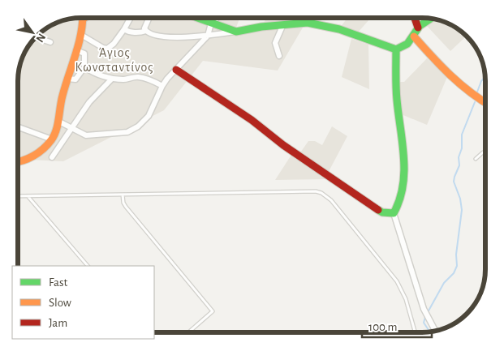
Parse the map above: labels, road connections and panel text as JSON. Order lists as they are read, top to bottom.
{
  "districts": ["Άγιος Κωνσταντίνος"],
  "legend": ["Fast", "Slow", "Jam"],
  "scale_bar": "100 m",
  "north": "bottom right"
}
